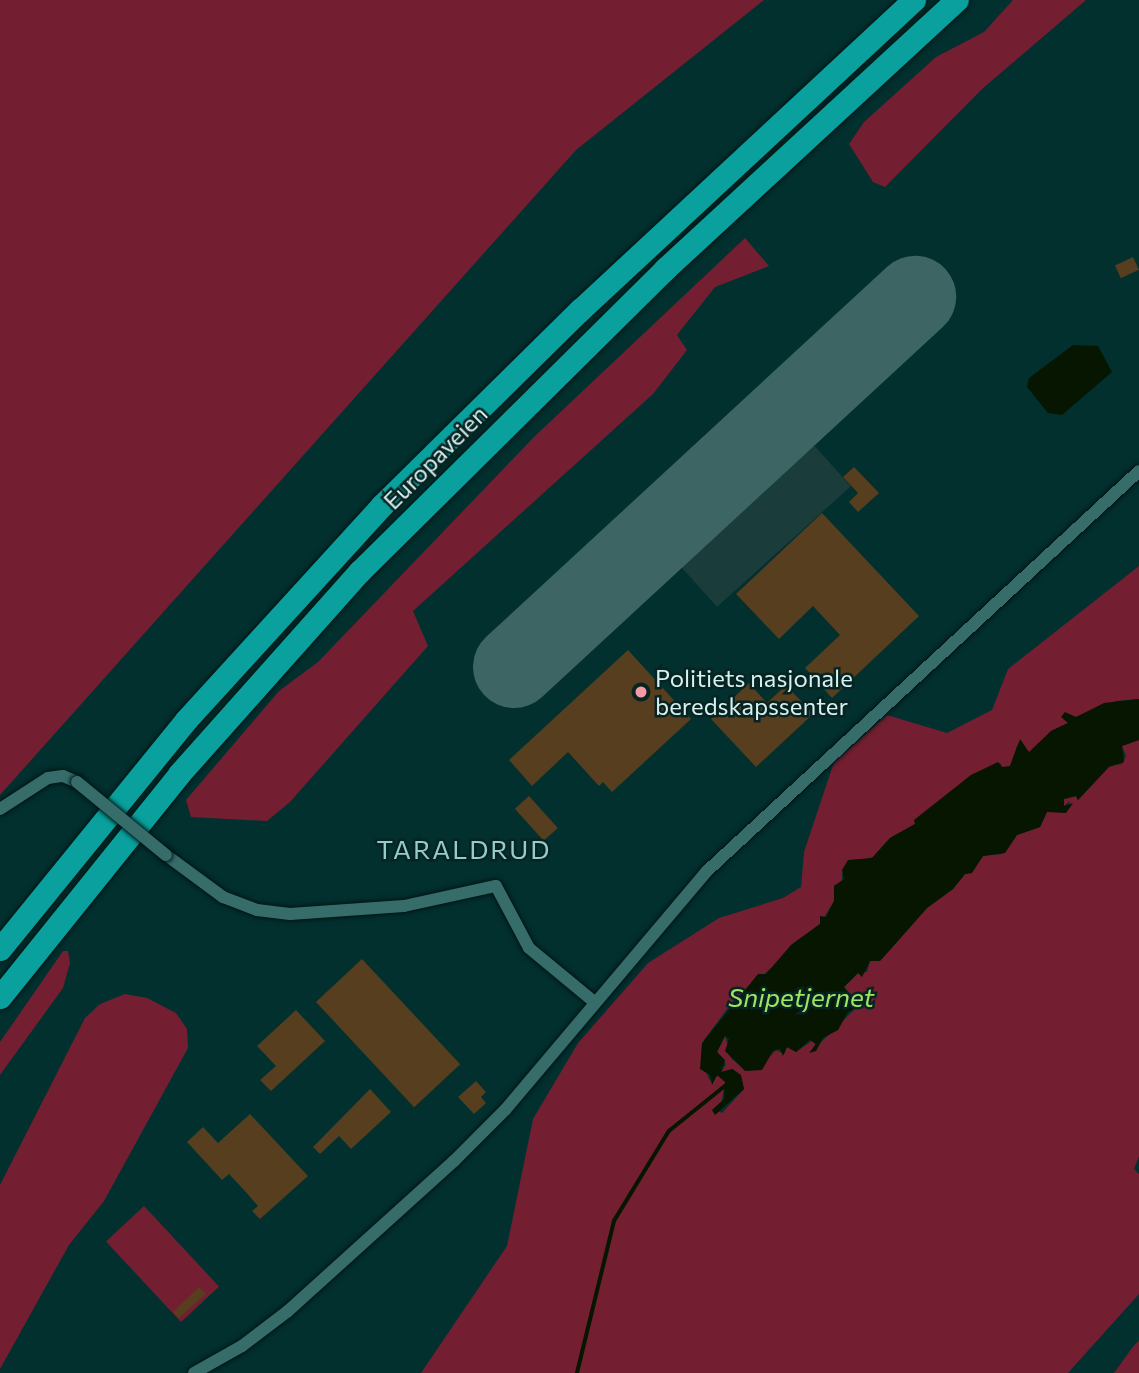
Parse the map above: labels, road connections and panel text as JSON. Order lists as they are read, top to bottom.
{
  "streets": {
    "highway": ["Europaveien"]
  },
  "districts": ["TARALDRUD"],
  "water": ["Snipetjernet"],
  "places": ["Politiets nasjonale beredskapssenter"]
}
